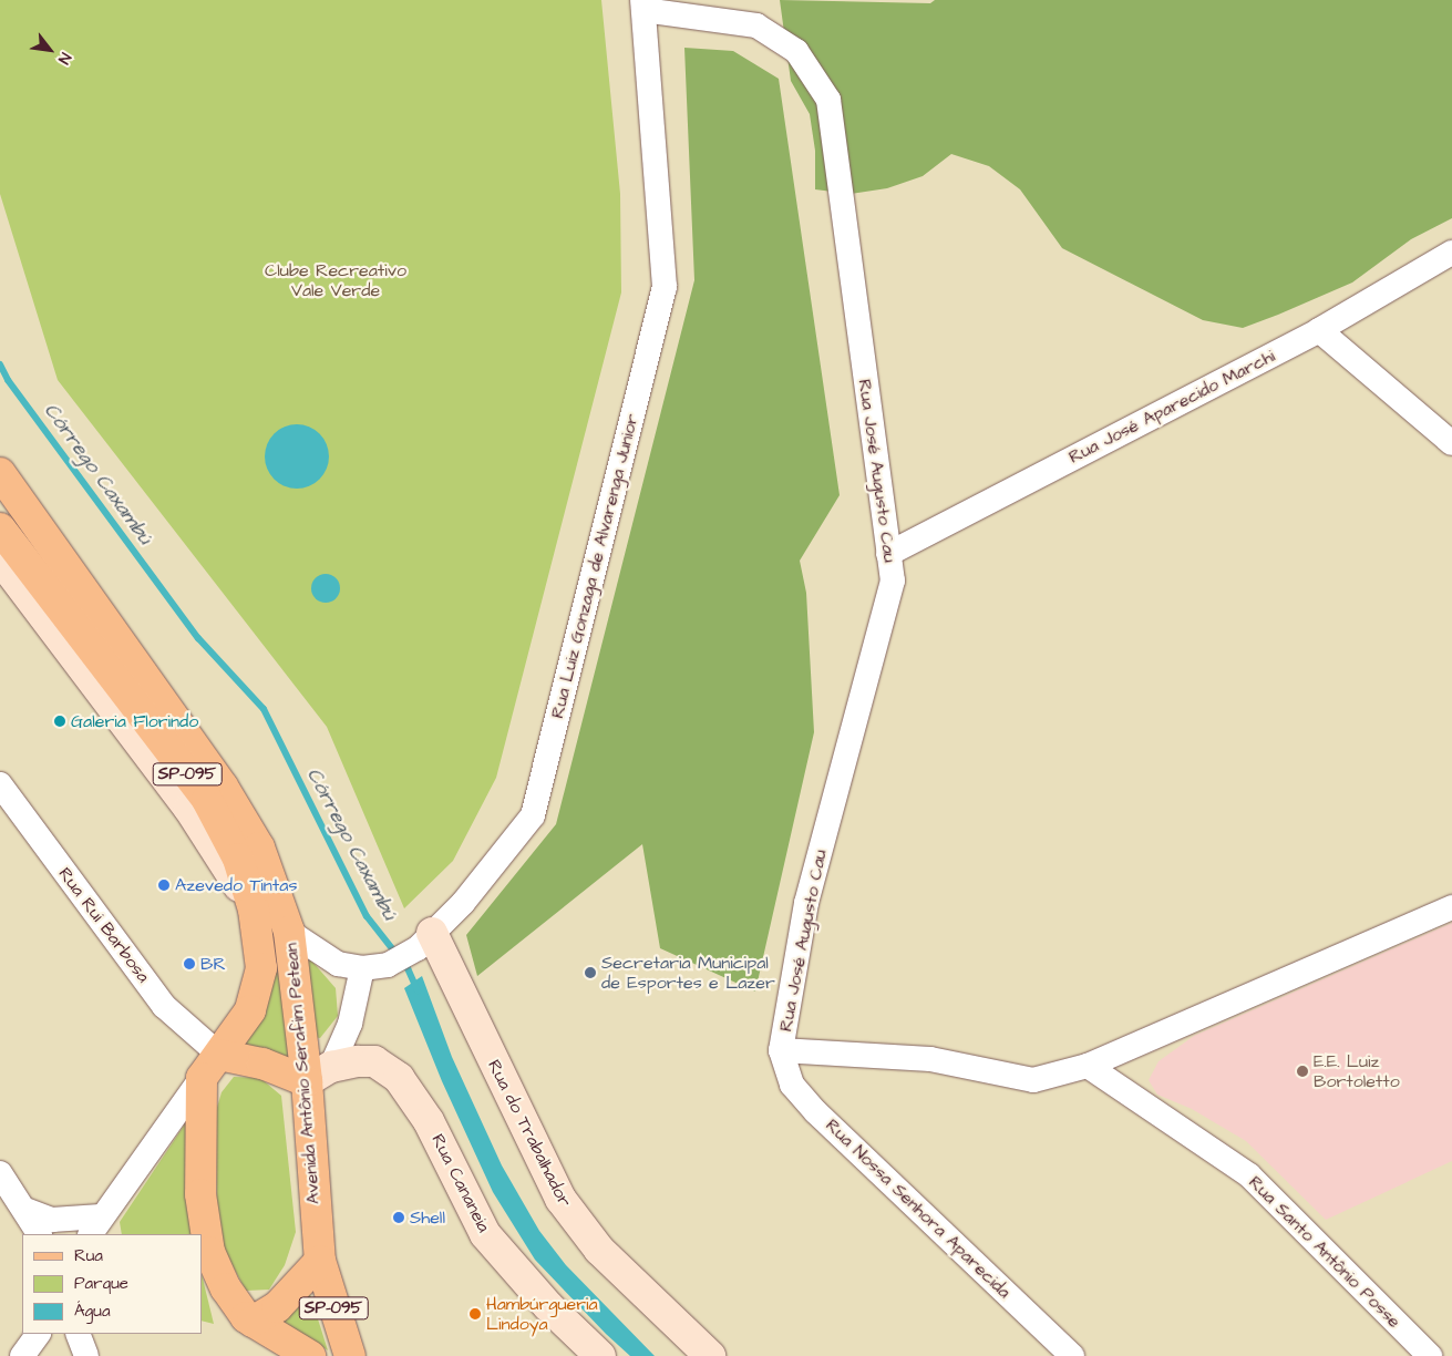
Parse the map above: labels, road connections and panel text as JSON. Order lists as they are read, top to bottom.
{
  "streets": {
    "main road": ["SP-095", "Avenida Antônio Serafim Petean"],
    "street": [
      "Rua José Aparecido Marchi",
      "Rua José Augusto Cau",
      "Rua Luiz Gonzaga de Alvarenga Junior",
      "Rua Rui Barbosa",
      "Rua do Trabalhador",
      "Rua Cananeia",
      "Rua Nossa Senhora Aparecida",
      "Rua Santo Antônio Posse"
    ]
  },
  "crossings": [
    ["Rua José Aparecido Marchi", "Rua José Augusto Cau"],
    ["Rua José Augusto Cau", "Rua Luiz Gonzaga de Alvarenga Junior"],
    ["Rua José Augusto Cau", "Rua Nossa Senhora Aparecida"],
    ["Rua Luiz Gonzaga de Alvarenga Junior", "Avenida Antônio Serafim Petean"],
    ["Rua Luiz Gonzaga de Alvarenga Junior", "Rua do Trabalhador"],
    ["SP-095", "Rua Rui Barbosa"],
    ["SP-095", "Avenida Antônio Serafim Petean"],
    ["Rua Rui Barbosa", "Avenida Antônio Serafim Petean"],
    ["Avenida Antônio Serafim Petean", "Rua Cananeia"]
  ],
  "water": ["Córrego Caxambú"],
  "parks": ["Clube Recreativo Vale Verde"],
  "places": [
    "Galeria Florindo",
    "Azevedo Tintas",
    "BR",
    "Secretaria Municipal de Esportes e Lazer",
    "E.E. Luiz Bortoletto",
    "Shell",
    "Hambúrgueria Lindoya"
  ],
  "legend": ["Rua", "Parque", "Água"],
  "north": "bottom right"
}
